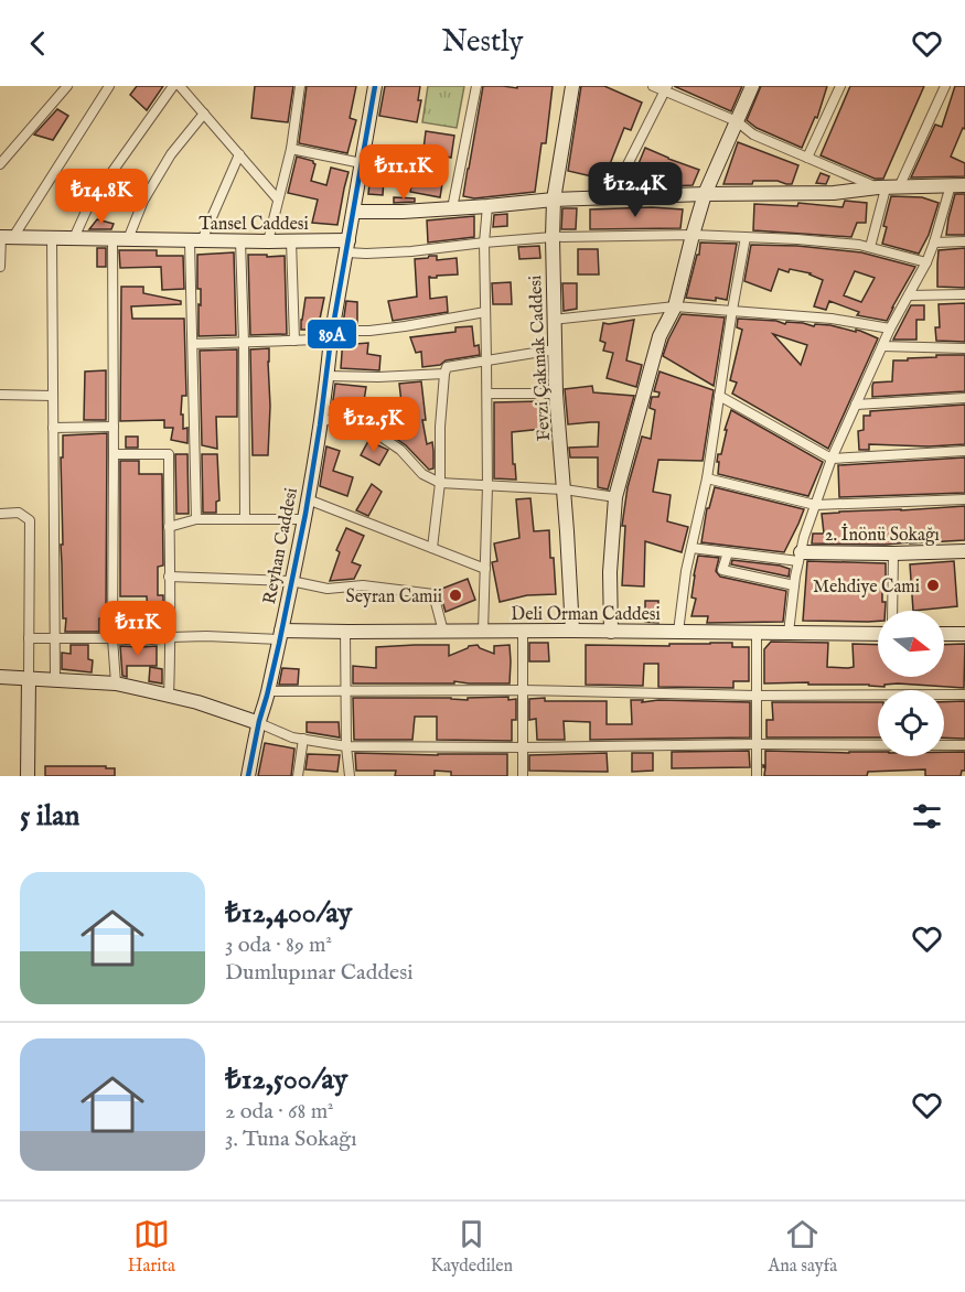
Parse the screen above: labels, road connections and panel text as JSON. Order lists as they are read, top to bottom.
{
  "streets": {
    "street": [
      "Tansel Caddesi",
      "Fevzi Çakmak Caddesi",
      "2. İnönü Sokağı",
      "Reyhan Caddesi",
      "Deli Orman Caddesi"
    ]
  },
  "crossings": [
    ["Tansel Caddesi", "Reyhan Caddesi"],
    ["Fevzi Çakmak Caddesi", "Deli Orman Caddesi"],
    ["Reyhan Caddesi", "Deli Orman Caddesi"]
  ],
  "places": ["Mehdiye Cami", "Seyran Camii"],
  "lines": ["transit line 89A"],
  "north": "right",
  "page": {
    "header": "Nestly",
    "price": [
      "₺11.1K",
      "₺12.4K",
      "₺14.8K",
      "₺12.5K",
      "₺11K"
    ],
    "heading": "5 ilan",
    "list": [
      {
        "name": "₺12,400/ay",
        "note": "3 oda · 89 m² · Dumlupınar Caddesi"
      },
      {
        "name": "₺12,500/ay",
        "note": "2 oda · 68 m² · 3. Tuna Sokağı"
      }
    ],
    "tabs": ["Harita", "Kaydedilen", "Ana sayfa"]
  }
}
